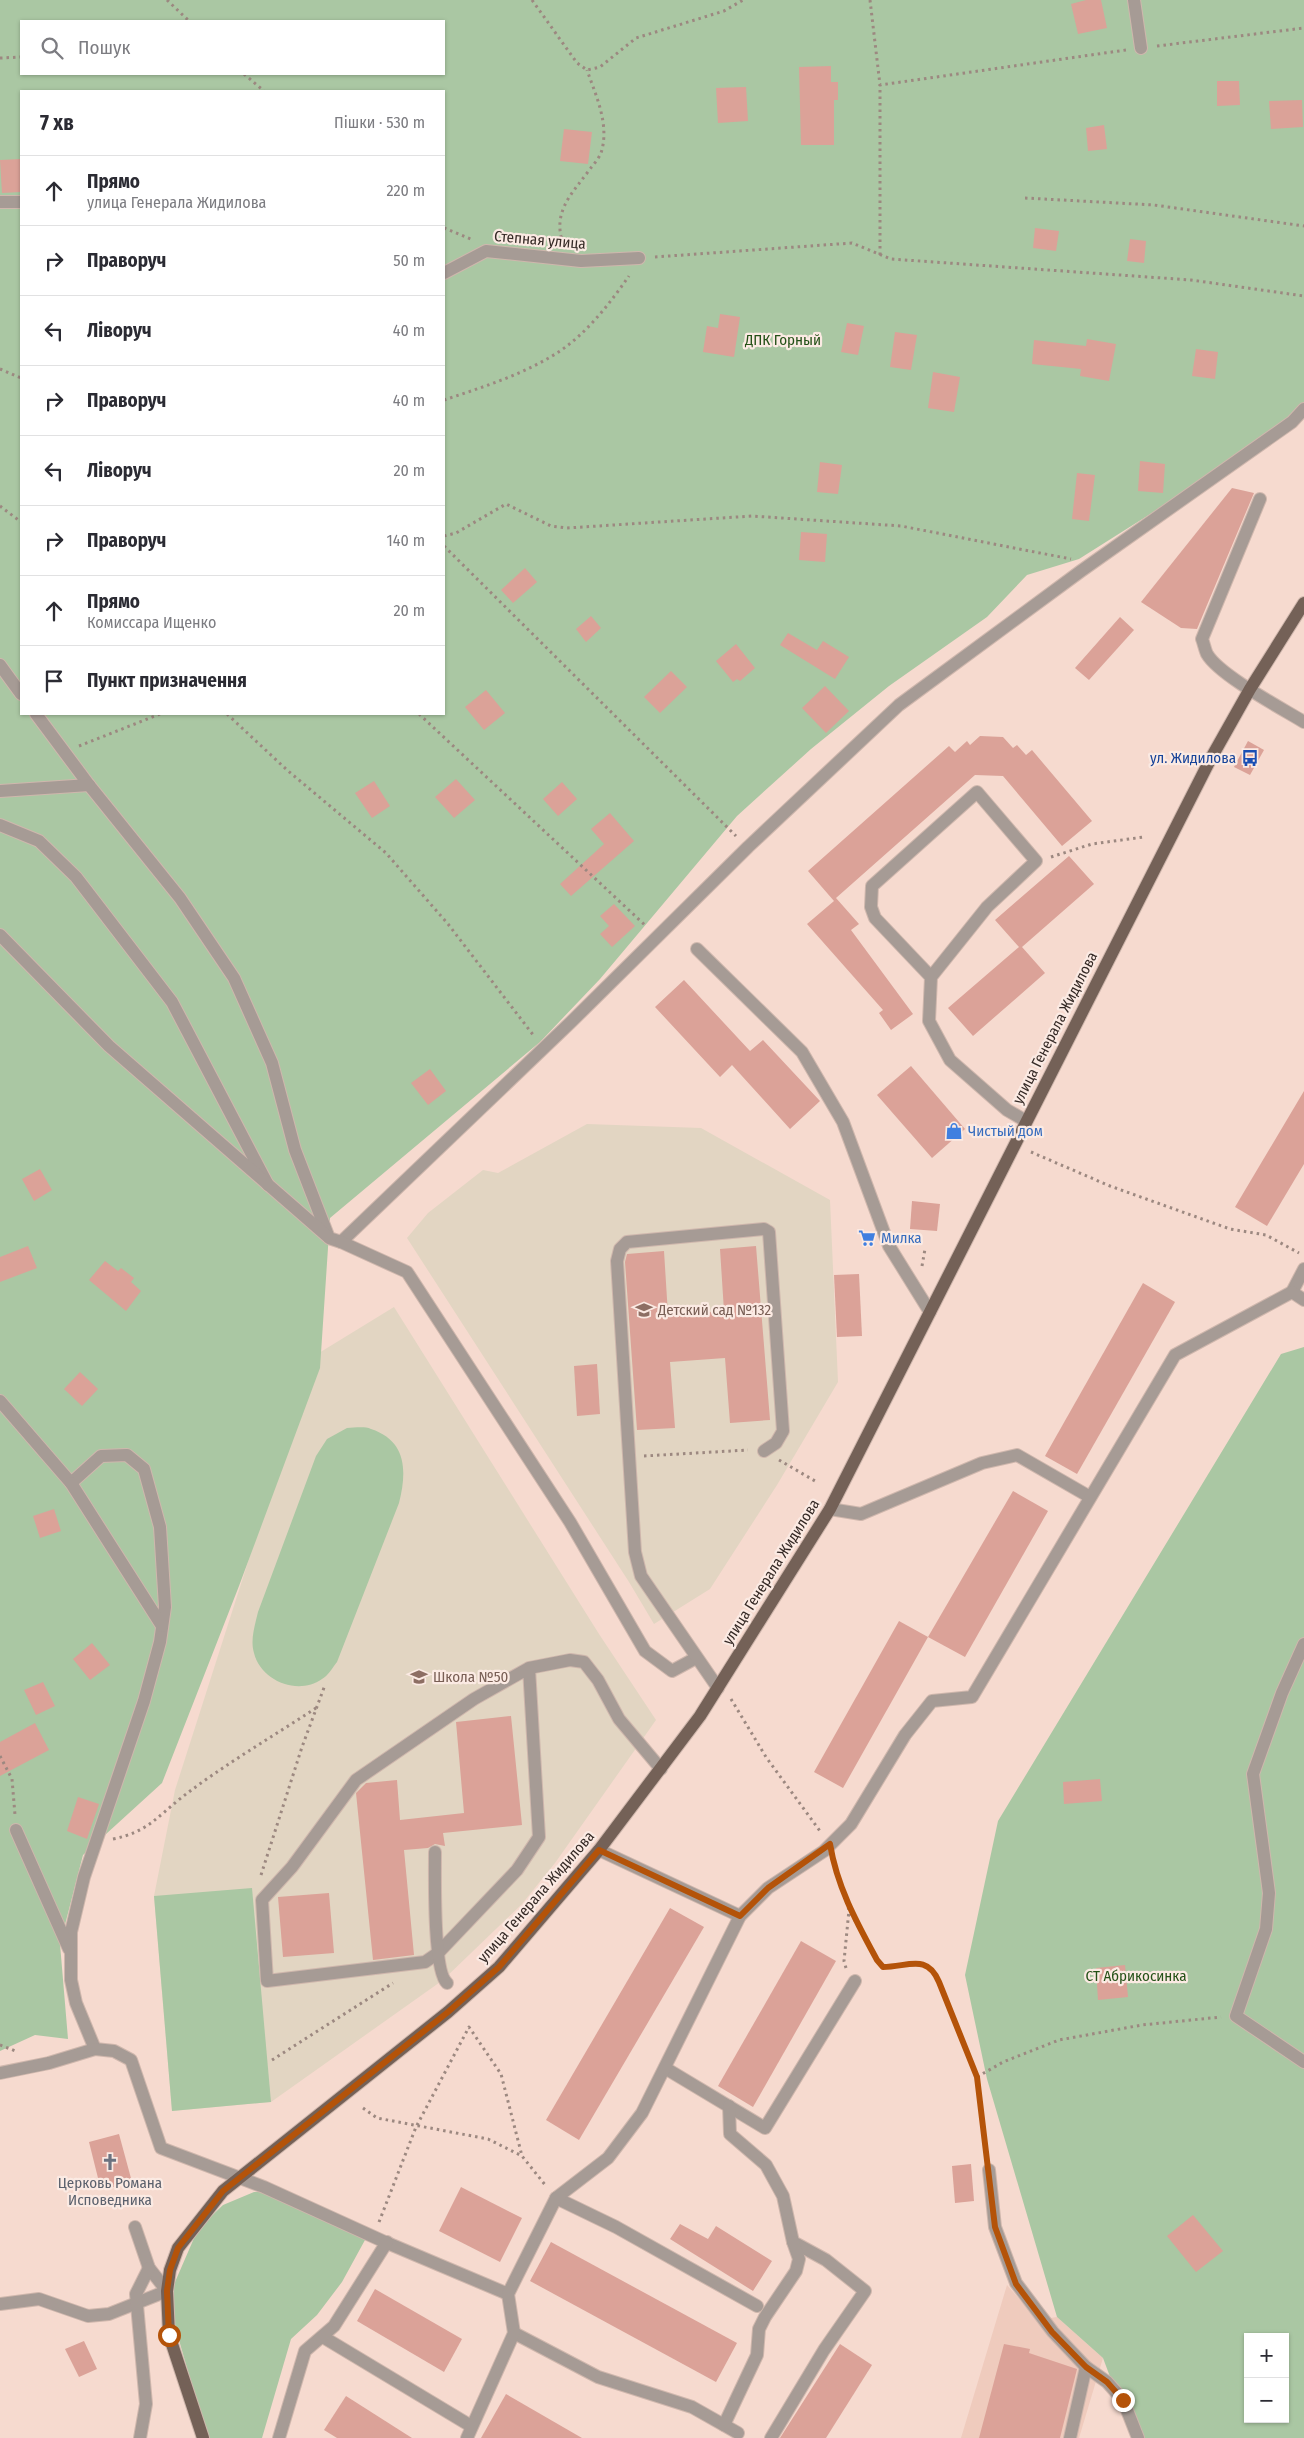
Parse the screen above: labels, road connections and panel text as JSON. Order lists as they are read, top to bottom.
{
  "streets": {
    "main road": ["улица Генерала Жидилова"],
    "street": ["Степная улица"]
  },
  "parks": ["ДПК Горный", "СТ Абрикосинка"],
  "places": {
    "bus stop": ["ул. Жидилова"],
    "shop": ["Чистый дом"],
    "supermarket": ["Милка"],
    "school or university": ["Детский сад №132", "Школа №50"],
    "church": ["Церковь Романа Исповедника"]
  },
  "page": {
    "search": "Пошук",
    "heading": ["7 хв", "Пішки · 530 m"],
    "list": [
      ["Прямо", "улица Генерала Жидилова", "220 m"],
      ["Праворуч", "50 m"],
      ["Ліворуч", "40 m"],
      ["Праворуч", "40 m"],
      ["Ліворуч", "20 m"],
      ["Праворуч", "140 m"],
      ["Прямо", "Комиссара Ищенко", "20 m"],
      "Пункт призначення"
    ],
    "map_buttons": ["+", "−"]
  }
}
